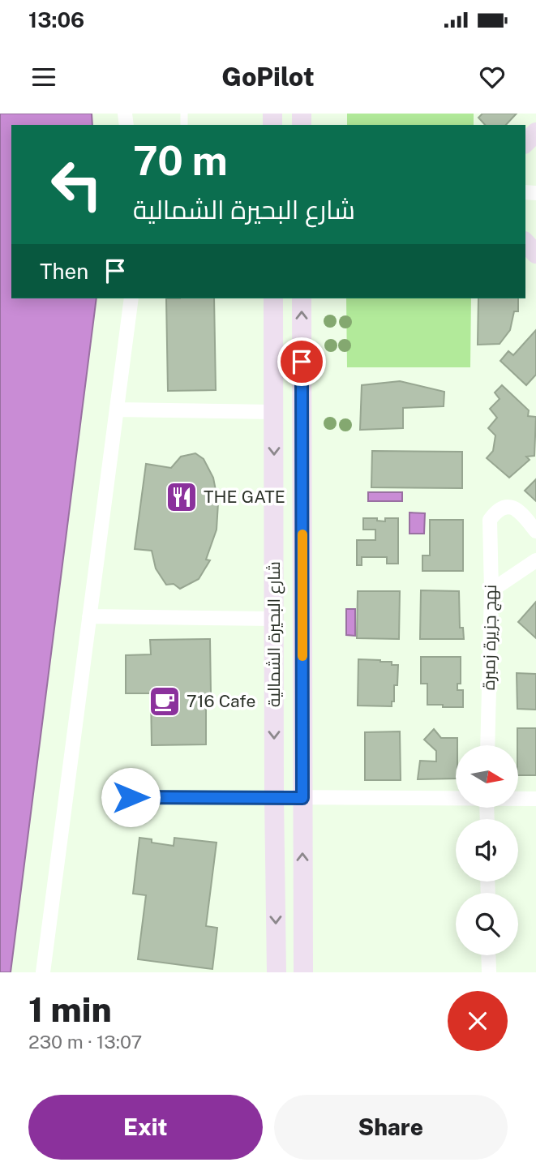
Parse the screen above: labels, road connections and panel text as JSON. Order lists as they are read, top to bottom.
{
  "streets": {
    "main road": ["شارع البحيرة الشمالية"],
    "street": ["نهج جزيرة زمبرة"]
  },
  "places": {
    "restaurant": ["THE GATE"],
    "cafe": ["716 Cafe"]
  },
  "north": "right",
  "page": {
    "status": "13:06",
    "header": "GoPilot",
    "turn": ["70 m", "شارع البحيرة الشمالية"],
    "then": "Then",
    "heading": ["1 min", "230 m · 13:07"],
    "buttons": ["Exit", "Share"]
  }
}
